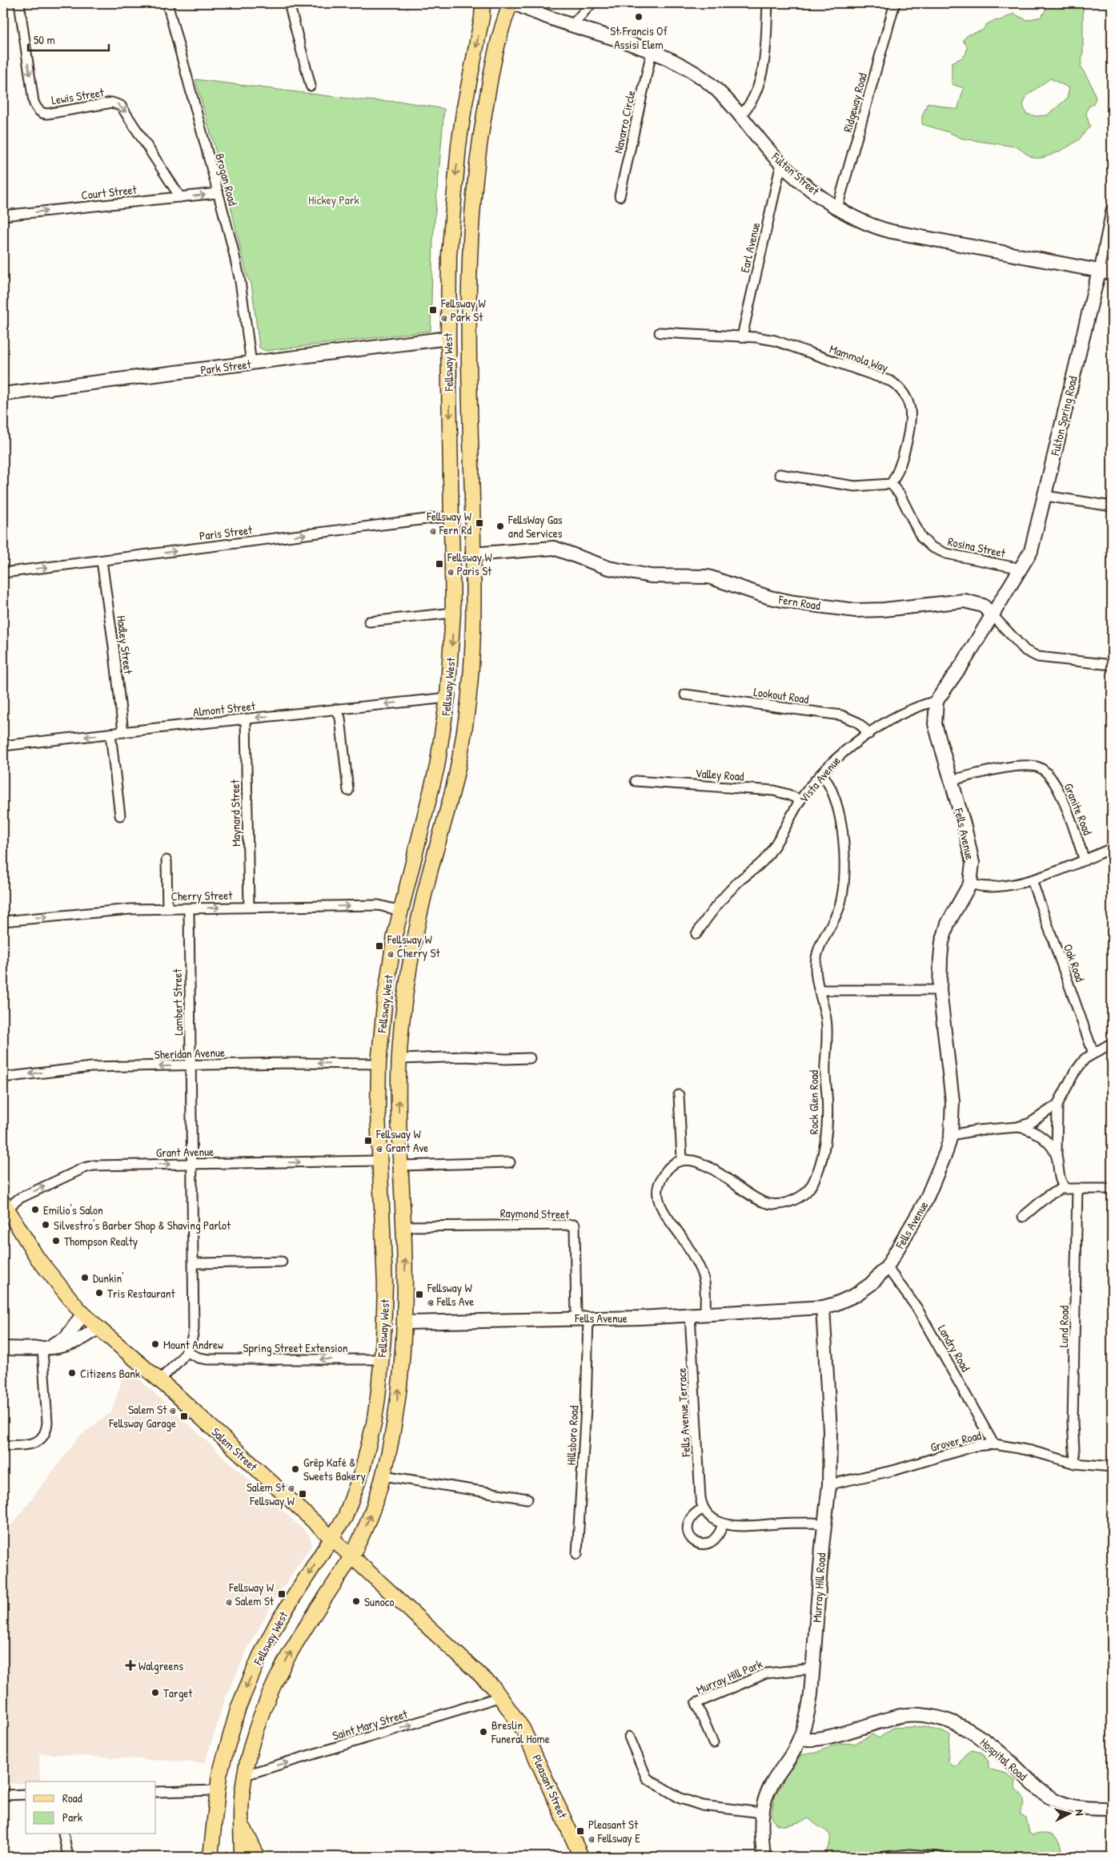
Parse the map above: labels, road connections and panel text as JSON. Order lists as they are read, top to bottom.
{
  "streets": {
    "main road": ["Fellsway West", "Salem Street", "Pleasant Street"],
    "street": [
      "Lewis Street",
      "Ridgeway Road",
      "Navarro Circle",
      "Fulton Street",
      "Brogan Road",
      "Court Street",
      "Earl Avenue",
      "Mammola Way",
      "Park Street",
      "Fulton Spring Road",
      "Paris Street",
      "Rosina Street",
      "Fern Road",
      "Hadley Street",
      "Lookout Road",
      "Almont Street",
      "Valley Road",
      "Vista Avenue",
      "Granite Road",
      "Maynard Street",
      "Fells Avenue",
      "Cherry Street",
      "Oak Road",
      "Lambert Street",
      "Sheridan Avenue",
      "Rock Glen Road",
      "Grant Avenue",
      "Raymond Street",
      "Lund Road",
      "Spring Street Extension",
      "Landry Road",
      "Fells Avenue Terrace",
      "Hillsboro Road",
      "Grover Road",
      "Murray Hill Road",
      "Murray Hill Park",
      "Saint Mary Street",
      "Hospital Road"
    ]
  },
  "crossings": [
    ["Lewis Street", "Court Street"],
    ["Ridgeway Road", "Fulton Street"],
    ["Navarro Circle", "Fulton Street"],
    ["Fulton Street", "Earl Avenue"],
    ["Fulton Street", "Fulton Spring Road"],
    ["Brogan Road", "Court Street"],
    ["Brogan Road", "Park Street"],
    ["Earl Avenue", "Mammola Way"],
    ["Mammola Way", "Rosina Street"],
    ["Fellsway West", "Park Street"],
    ["Fellsway West", "Paris Street"],
    ["Fellsway West", "Fern Road"],
    ["Fellsway West", "Almont Street"],
    ["Fellsway West", "Fells Avenue"],
    ["Fellsway West", "Cherry Street"],
    ["Fellsway West", "Sheridan Avenue"],
    ["Fellsway West", "Grant Avenue"],
    ["Fellsway West", "Raymond Street"],
    ["Fellsway West", "Spring Street Extension"],
    ["Fellsway West", "Salem Street"],
    ["Fellsway West", "Saint Mary Street"],
    ["Fulton Spring Road", "Rosina Street"],
    ["Fulton Spring Road", "Fern Road"],
    ["Paris Street", "Hadley Street"],
    ["Hadley Street", "Almont Street"],
    ["Lookout Road", "Vista Avenue"],
    ["Almont Street", "Maynard Street"],
    ["Valley Road", "Vista Avenue"],
    ["Vista Avenue", "Fells Avenue"],
    ["Vista Avenue", "Rock Glen Road"],
    ["Granite Road", "Fells Avenue"],
    ["Maynard Street", "Cherry Street"],
    ["Fells Avenue", "Raymond Street"],
    ["Fells Avenue", "Landry Road"],
    ["Fells Avenue", "Fells Avenue Terrace"],
    ["Fells Avenue", "Hillsboro Road"],
    ["Fells Avenue", "Murray Hill Road"],
    ["Cherry Street", "Lambert Street"],
    ["Lambert Street", "Sheridan Avenue"],
    ["Lambert Street", "Grant Avenue"],
    ["Lambert Street", "Spring Street Extension"],
    ["Lambert Street", "Salem Street"],
    ["Grant Avenue", "Salem Street"],
    ["Raymond Street", "Hillsboro Road"],
    ["Lund Road", "Grover Road"],
    ["Landry Road", "Grover Road"],
    ["Grover Road", "Murray Hill Road"],
    ["Salem Street", "Pleasant Street"],
    ["Murray Hill Road", "Murray Hill Park"],
    ["Murray Hill Road", "Hospital Road"],
    ["Saint Mary Street", "Pleasant Street"]
  ],
  "one_way": [
    "Lewis Street",
    "Court Street",
    "Paris Street",
    "Almont Street",
    "Cherry Street",
    "Sheridan Avenue",
    "Grant Avenue",
    "Spring Street Extension",
    "Saint Mary Street"
  ],
  "parks": ["Hickey Park"],
  "places": {
    "other": [
      "St Francis Of Assisi Elem",
      "FellsWay Gas and Services",
      "Emilio's Salon",
      "Silvestro's Barber Shop & Shaving Parlot",
      "Thompson Realty",
      "Dunkin'",
      "Tris Restaurant",
      "Mount Andrew",
      "Citizens Bank",
      "Grêp Kafé & Sweets Bakery",
      "Sunoco",
      "Target",
      "Breslin Funeral Home"
    ],
    "transit": [
      "Fellsway W @ Park St",
      "Fellsway W @ Fern Rd",
      "Fellsway W @ Paris St",
      "Fellsway W @ Cherry St",
      "Fellsway W @ Grant Ave",
      "Fellsway W @ Fells Ave",
      "Salem St @ Fellsway Garage",
      "Salem St @ Fellsway W",
      "Fellsway W @ Salem St",
      "Pleasant St @ Fellsway E"
    ],
    "health": ["Walgreens"]
  },
  "legend": ["Road", "Park"],
  "scale_bar": "50 m",
  "north": "right"
}
